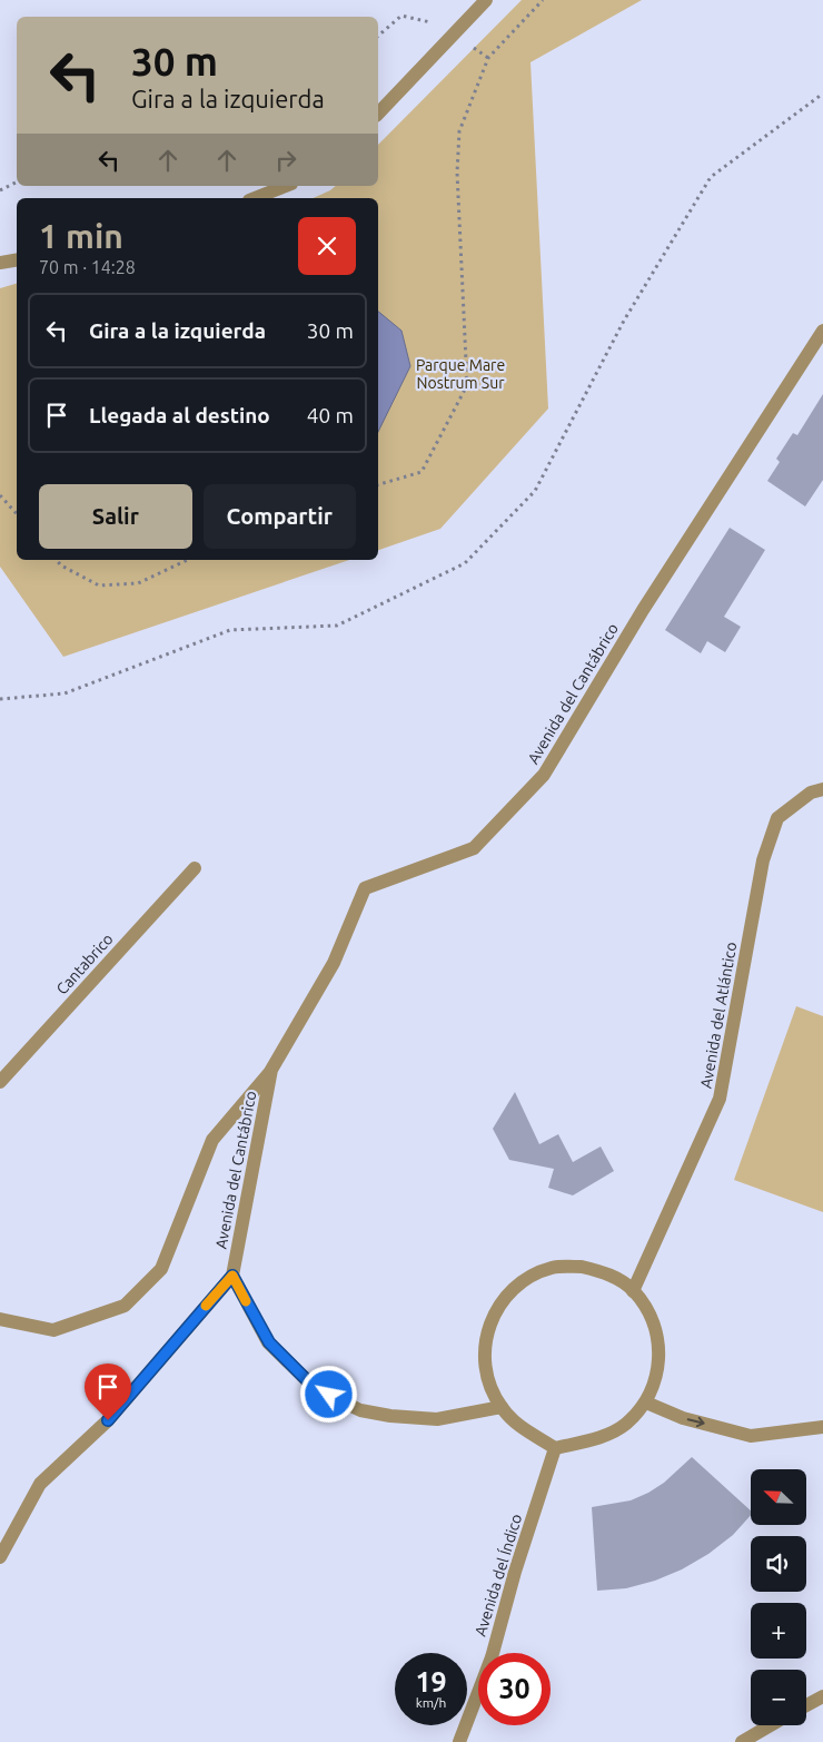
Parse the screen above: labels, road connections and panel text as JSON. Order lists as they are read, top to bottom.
{
  "streets": {
    "street": [
      "Avenida del Cantábrico",
      "Cantabrico",
      "Avenida del Atlántico",
      "Avenida del Índico"
    ]
  },
  "crossings": [
    ["Avenida del Atlántico", "Avenida del Índico"]
  ],
  "parks": ["Parque Mare Nostrum Sur"],
  "north": "top left",
  "page": {
    "turn": ["30 m", "Gira a la izquierda"],
    "heading": ["1 min", "70 m · 14:28"],
    "list": [
      {
        "name": "Gira a la izquierda",
        "value": "30 m"
      },
      {
        "name": "Llegada al destino",
        "value": "40 m"
      }
    ],
    "buttons": ["Salir", "Compartir"],
    "map_buttons": ["+", "−"],
    "speed": "19 km/h",
    "limit": "30"
  }
}
